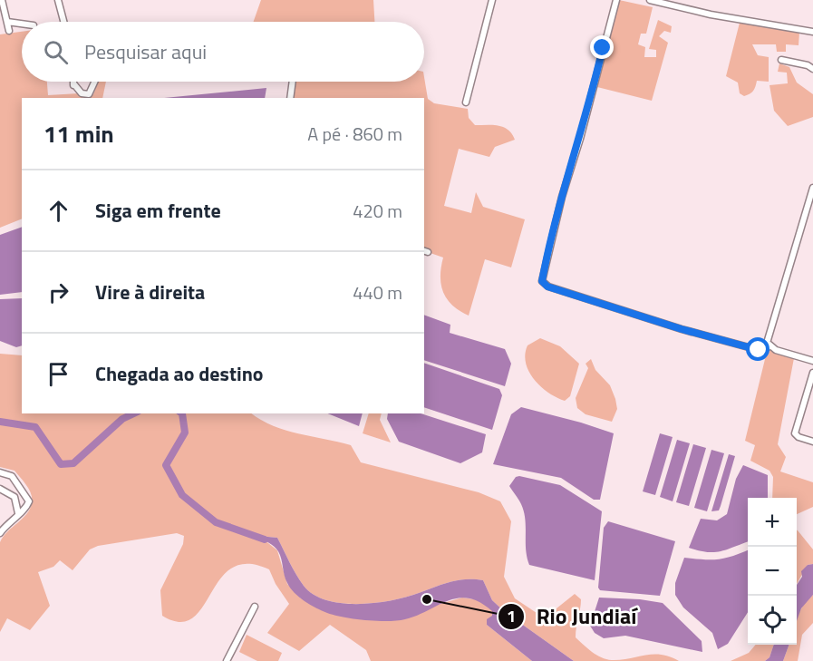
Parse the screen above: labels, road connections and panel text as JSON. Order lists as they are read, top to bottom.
{
  "places": ["Rio Jundiaí"],
  "page": {
    "search": "Pesquisar aqui",
    "heading": ["11 min", "A pé · 860 m"],
    "list": [
      ["Siga em frente", "420 m"],
      ["Vire à direita", "440 m"],
      "Chegada ao destino"
    ],
    "map_buttons": ["+", "−"]
  }
}
